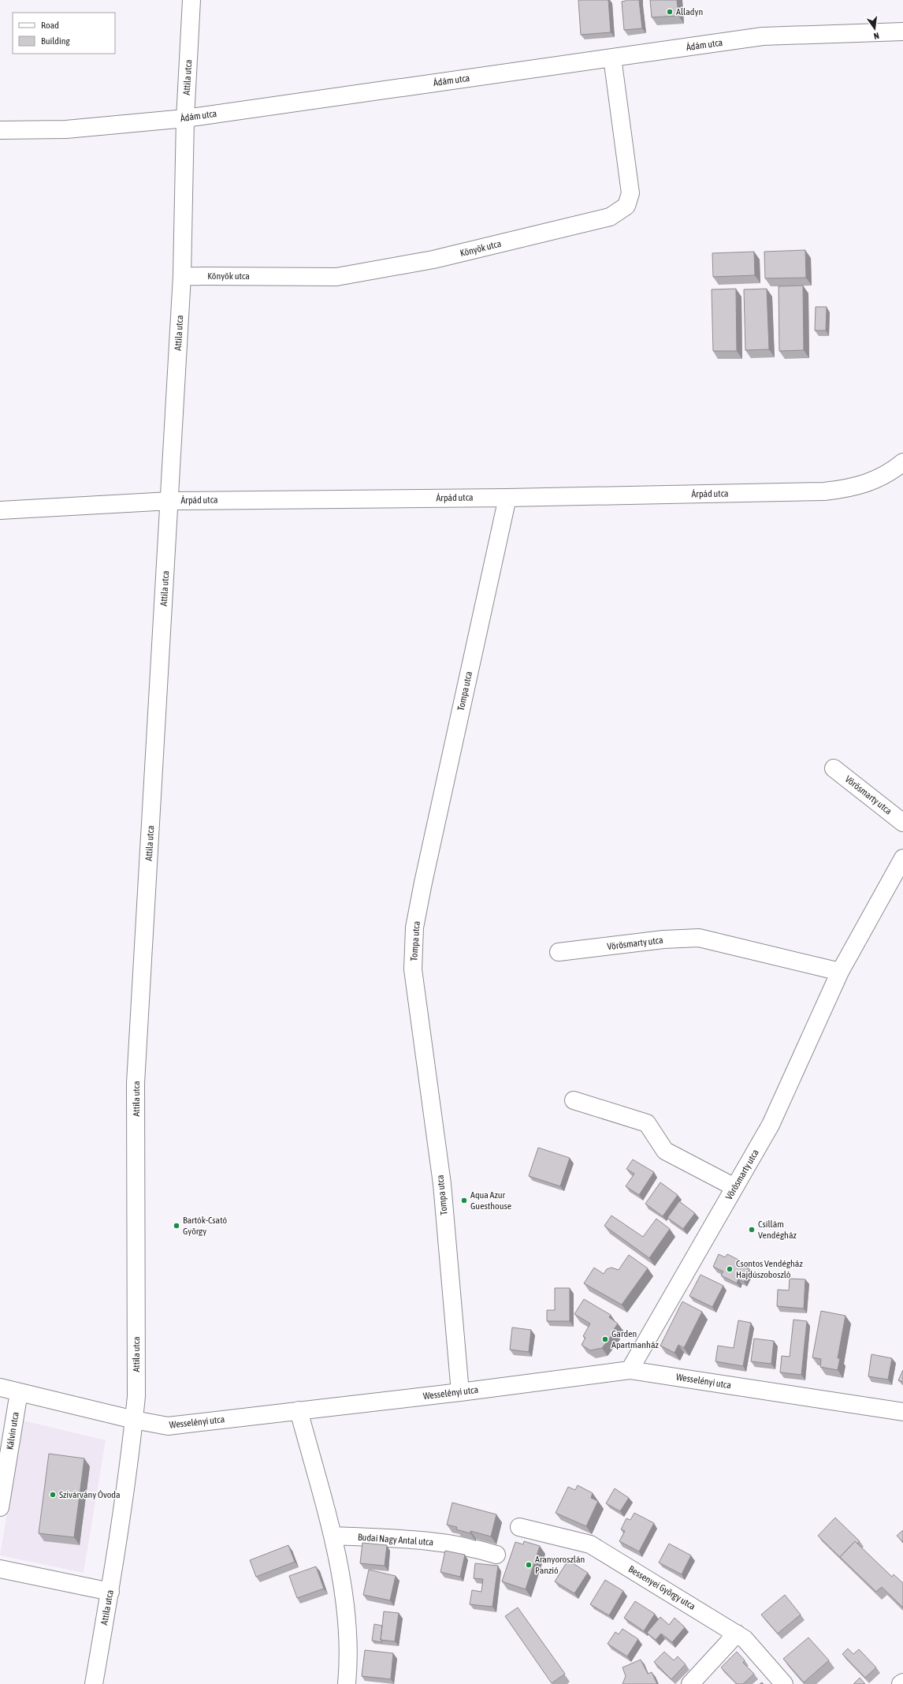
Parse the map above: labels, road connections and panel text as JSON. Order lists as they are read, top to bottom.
{
  "streets": {
    "street": [
      "Ádám utca",
      "Attila utca",
      "Könyök utca",
      "Árpád utca",
      "Tompa utca",
      "Vörösmarty utca",
      "Wesselényi utca",
      "Kálvin utca",
      "Budai Nagy Antal utca",
      "Bessenyei György utca"
    ]
  },
  "crossings": [
    ["Ádám utca", "Attila utca"],
    ["Ádám utca", "Könyök utca"],
    ["Attila utca", "Könyök utca"],
    ["Attila utca", "Árpád utca"],
    ["Attila utca", "Wesselényi utca"],
    ["Árpád utca", "Tompa utca"],
    ["Tompa utca", "Wesselényi utca"],
    ["Vörösmarty utca", "Wesselényi utca"],
    ["Wesselényi utca", "Kálvin utca"]
  ],
  "places": [
    "Alladyn",
    "Aqua Azur Guesthouse",
    "Bartók-Csató György",
    "Csillám Vendégház",
    "Csontos Vendégház Hajdúszoboszló",
    "Garden Apartmanház",
    "Szivárvány Óvoda",
    "Aranyoroszlán Panzió"
  ],
  "legend": ["Road", "Building"],
  "north": "bottom"
}
